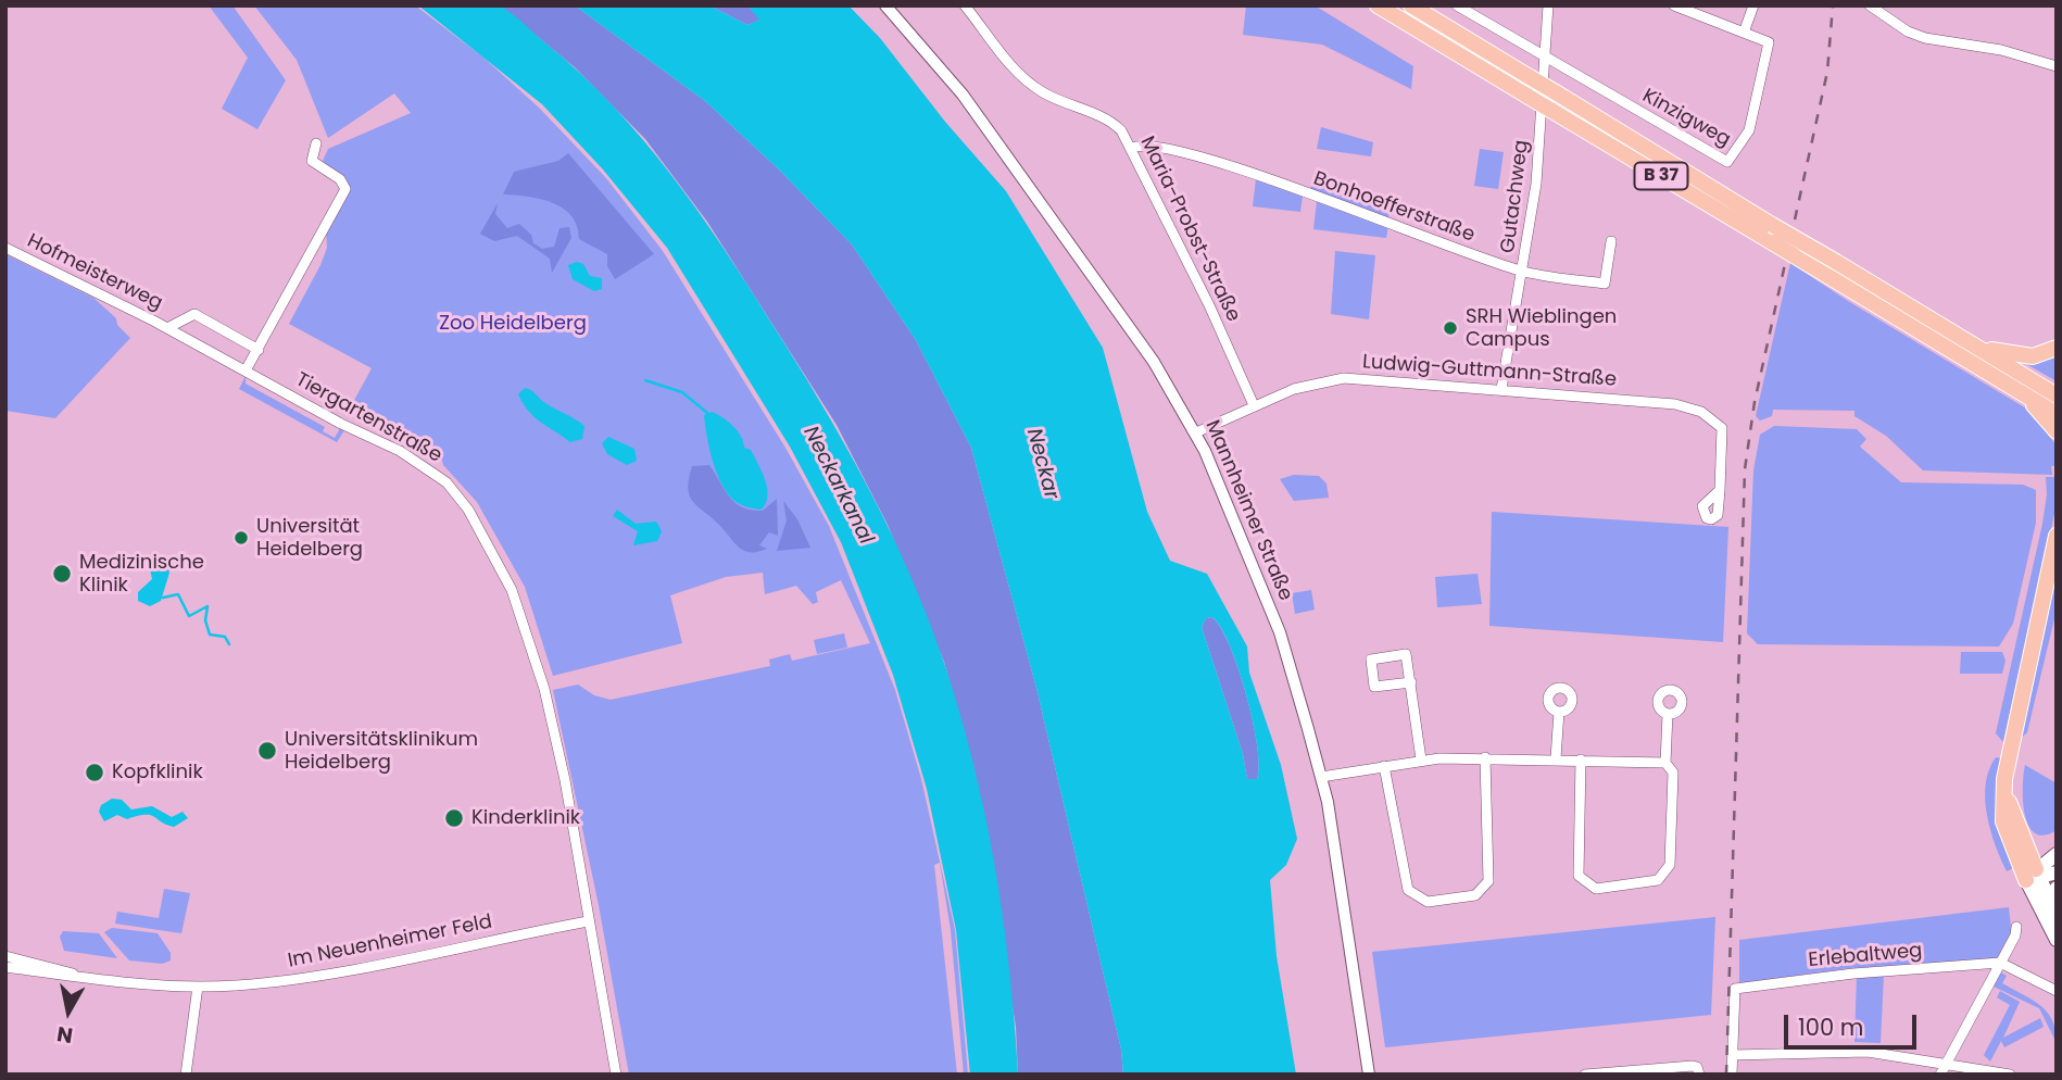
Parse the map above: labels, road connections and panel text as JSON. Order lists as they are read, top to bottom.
{
  "streets": {
    "highway": ["B 37"],
    "street": [
      "Kinzigweg",
      "Gutachweg",
      "Bonhoefferstraße",
      "Maria-Probst-Straße",
      "Hofmeisterweg",
      "Ludwig-Guttmann-Straße",
      "Tiergartenstraße",
      "Mannheimer Straße",
      "Im Neuenheimer Feld",
      "Erlebaltweg"
    ]
  },
  "crossings": [
    ["Kinzigweg", "Gutachweg"],
    ["Gutachweg", "Bonhoefferstraße"],
    ["Gutachweg", "Ludwig-Guttmann-Straße"],
    ["Bonhoefferstraße", "Maria-Probst-Straße"],
    ["Maria-Probst-Straße", "Ludwig-Guttmann-Straße"],
    ["Hofmeisterweg", "Tiergartenstraße"],
    ["Ludwig-Guttmann-Straße", "Mannheimer Straße"],
    ["Tiergartenstraße", "Im Neuenheimer Feld"]
  ],
  "water": ["Neckar", "Neckarkanal"],
  "parks": ["Zoo Heidelberg"],
  "places": [
    "SRH Wieblingen Campus",
    "Universität Heidelberg",
    "Medizinische Klinik",
    "Universitätsklinikum Heidelberg",
    "Kopfklinik",
    "Kinderklinik"
  ],
  "scale_bar": "100 m",
  "north": "bottom"
}
